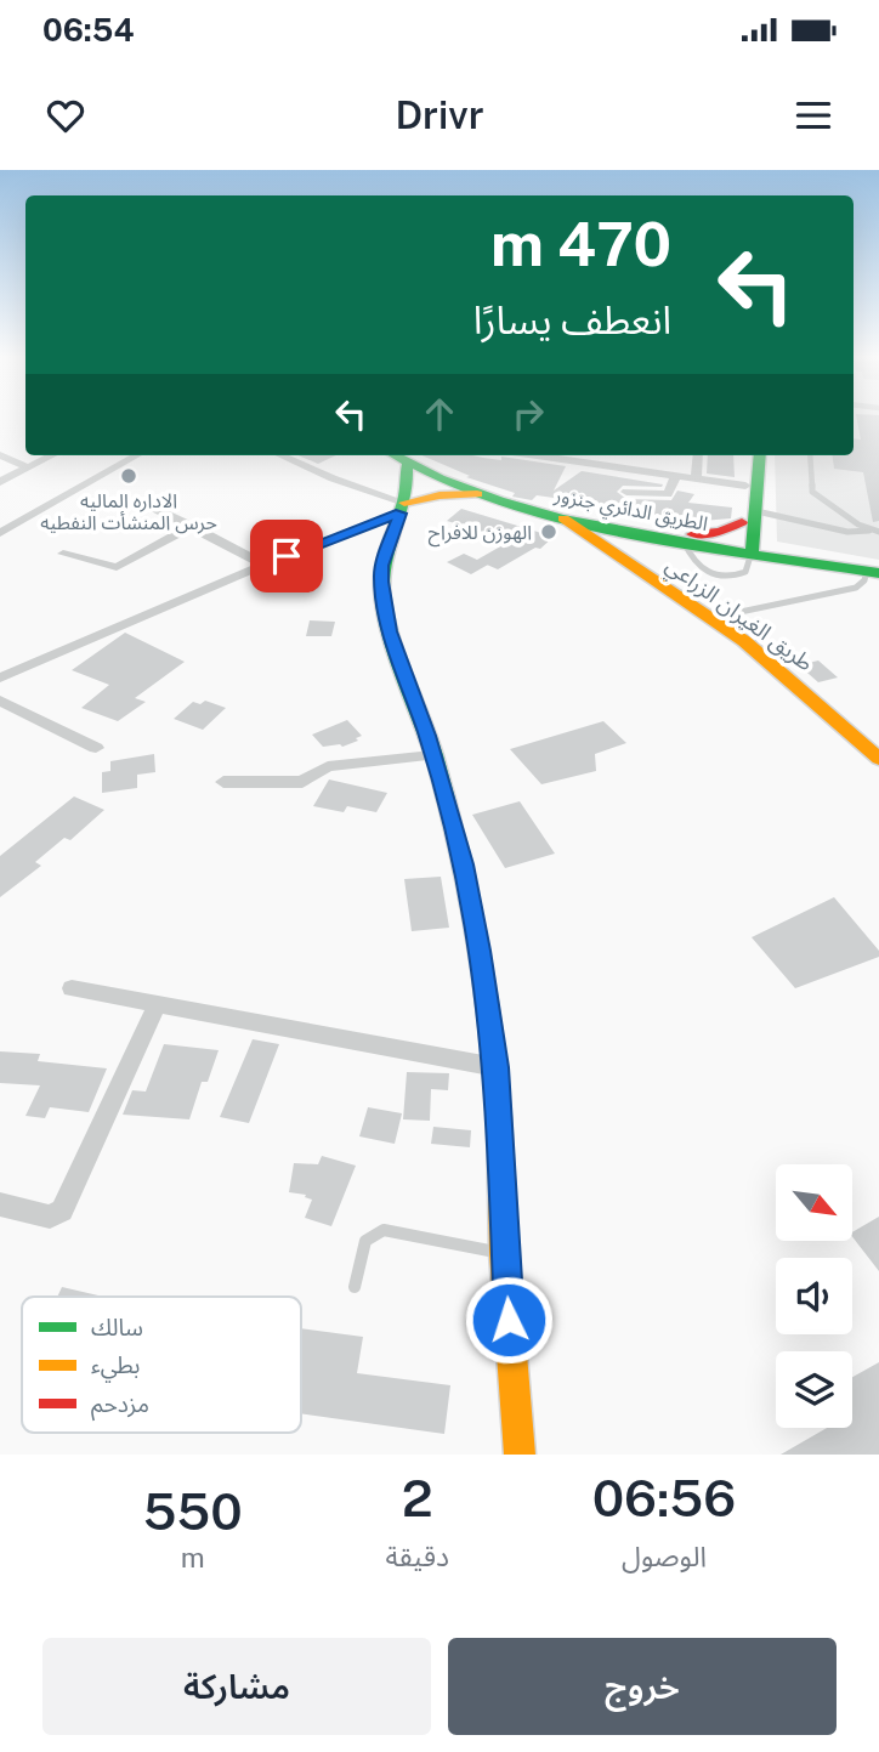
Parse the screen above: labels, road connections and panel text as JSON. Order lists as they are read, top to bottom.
{
  "streets": {
    "street": ["الطريق الدائري جنزور", "طريق الغيران الزراعي"]
  },
  "crossings": [
    ["الطريق الدائري جنزور", "طريق الغيران الزراعي"]
  ],
  "places": ["الاداره الماليه حرس المنشأت النفطيه", "الهوزن للافراح"],
  "legend": ["سالك", "بطيء", "مزدحم"],
  "north": "bottom right",
  "page": {
    "status": "06:54",
    "header": "Drivr",
    "turn": ["470 m", "انعطف يسارًا"],
    "eta": [
      "06:56",
      "الوصول",
      "2",
      "دقيقة",
      "550",
      "m"
    ],
    "buttons": ["خروج", "مشاركة"]
  }
}
